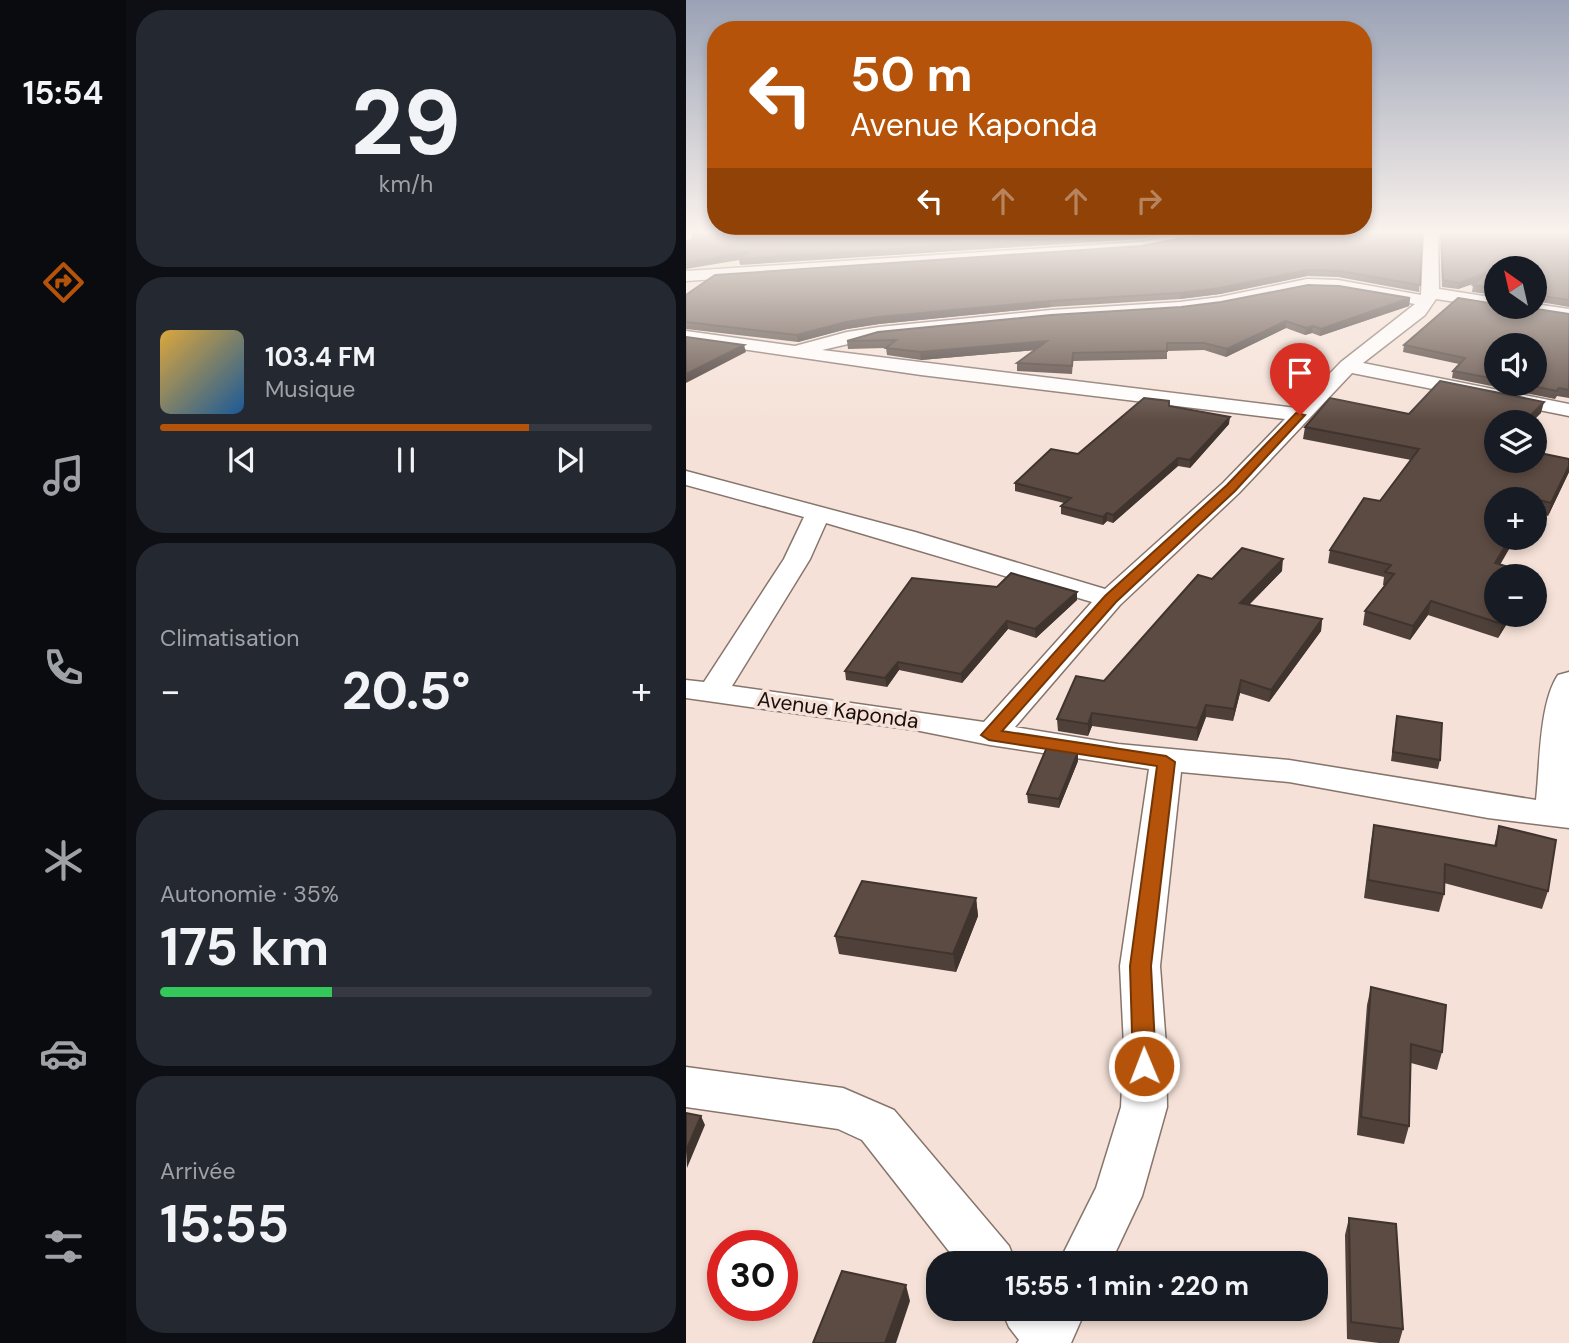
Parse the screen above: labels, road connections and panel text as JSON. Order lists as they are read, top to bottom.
{
  "streets": {
    "street": ["Avenue Kaponda"]
  },
  "north": "top left",
  "page": {
    "tabs": "15:54",
    "tile": [
      ["29", "km/h"],
      "Climatisation",
      ["Autonomie · 35%", "175 km"],
      ["Arrivée", "15:55"]
    ],
    "turn": ["50 m", "Avenue Kaponda"],
    "map_buttons": ["+", "−"],
    "song": ["103.4 FM", "Musique"],
    "heat": ["−", "20.5°", "+"],
    "limit": "30",
    "trip": "15:55 · 1 min · 220 m"
  }
}
